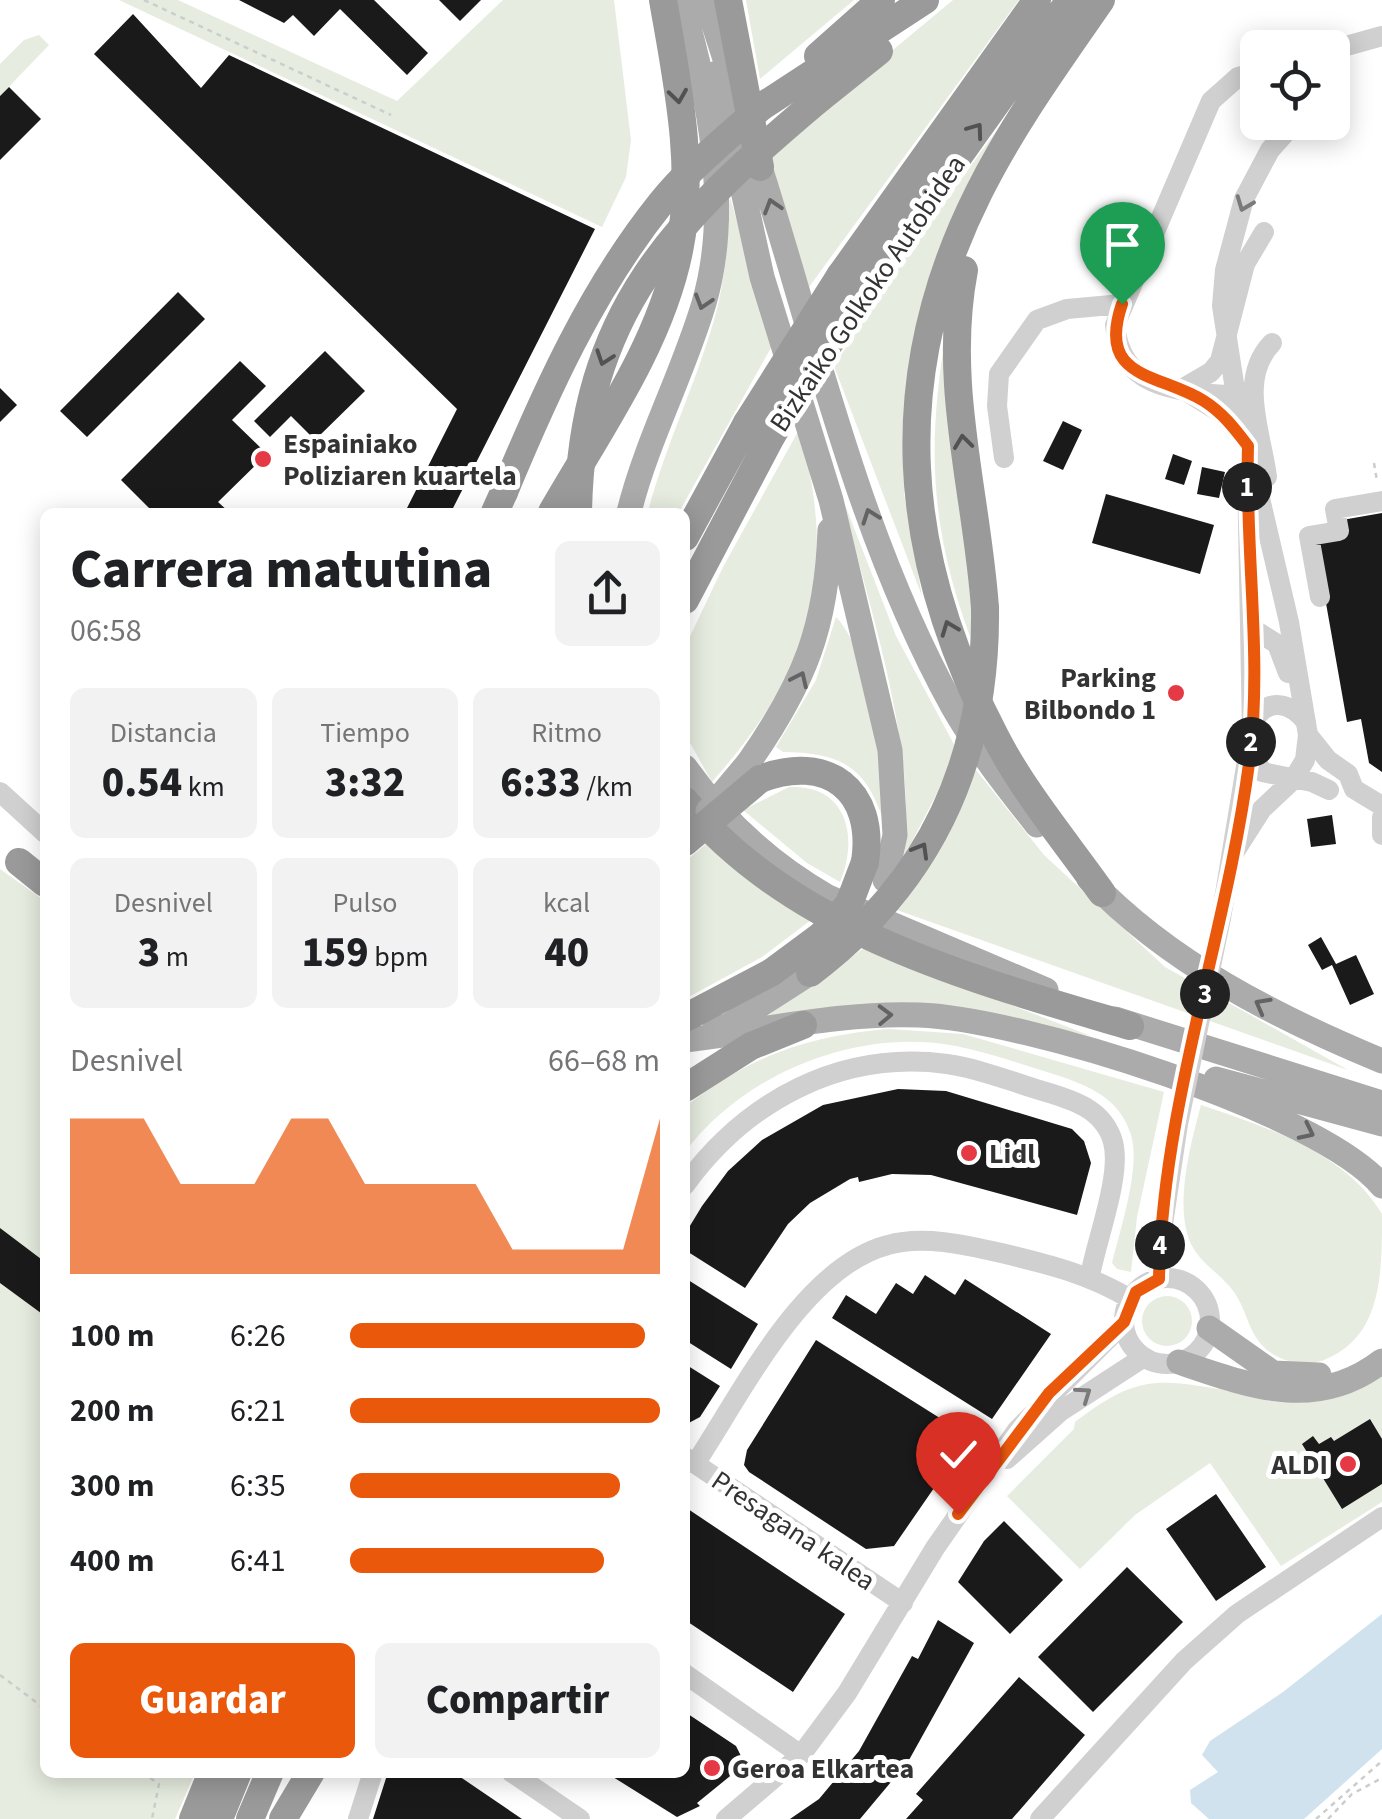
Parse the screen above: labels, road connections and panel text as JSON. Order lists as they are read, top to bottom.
{
  "streets": {
    "highway": ["Bizkaiko Golkoko Autobidea"],
    "street": ["Presagana kalea"]
  },
  "places": [
    "Espainiako Poliziaren kuartela",
    "Parking Bilbondo 1",
    "Lidl",
    "ALDI",
    "Geroa Elkartea"
  ],
  "page": {
    "pins": [
      "1",
      "2",
      "3",
      "4"
    ],
    "heading": ["Carrera matutina", "06:58"],
    "stats": [
      ["Distancia", "0.54 km"],
      ["Tiempo", "3:32"],
      ["Ritmo", "6:33 /km"],
      ["Desnivel", "3 m"],
      ["Pulso", "159 bpm"],
      ["kcal", "40"]
    ],
    "chart": ["Desnivel", "66–68 m"],
    "list": [
      {
        "name": "100 m",
        "note": "6:26"
      },
      {
        "name": "200 m",
        "note": "6:21"
      },
      {
        "name": "300 m",
        "note": "6:35"
      },
      {
        "name": "400 m",
        "note": "6:41"
      }
    ],
    "buttons": ["Guardar", "Compartir"]
  }
}
